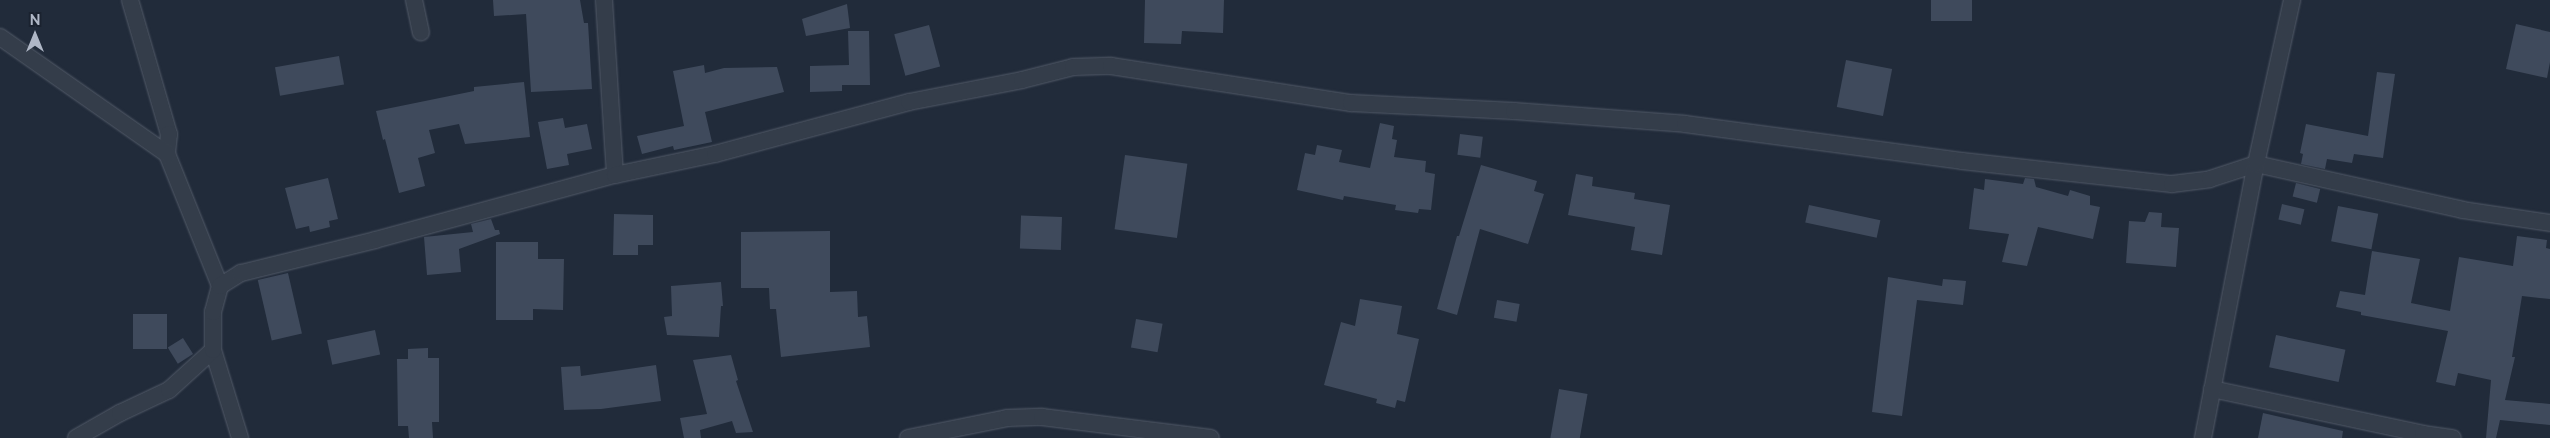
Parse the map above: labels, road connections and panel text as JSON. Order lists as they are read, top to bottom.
{
  "north": "top"
}
